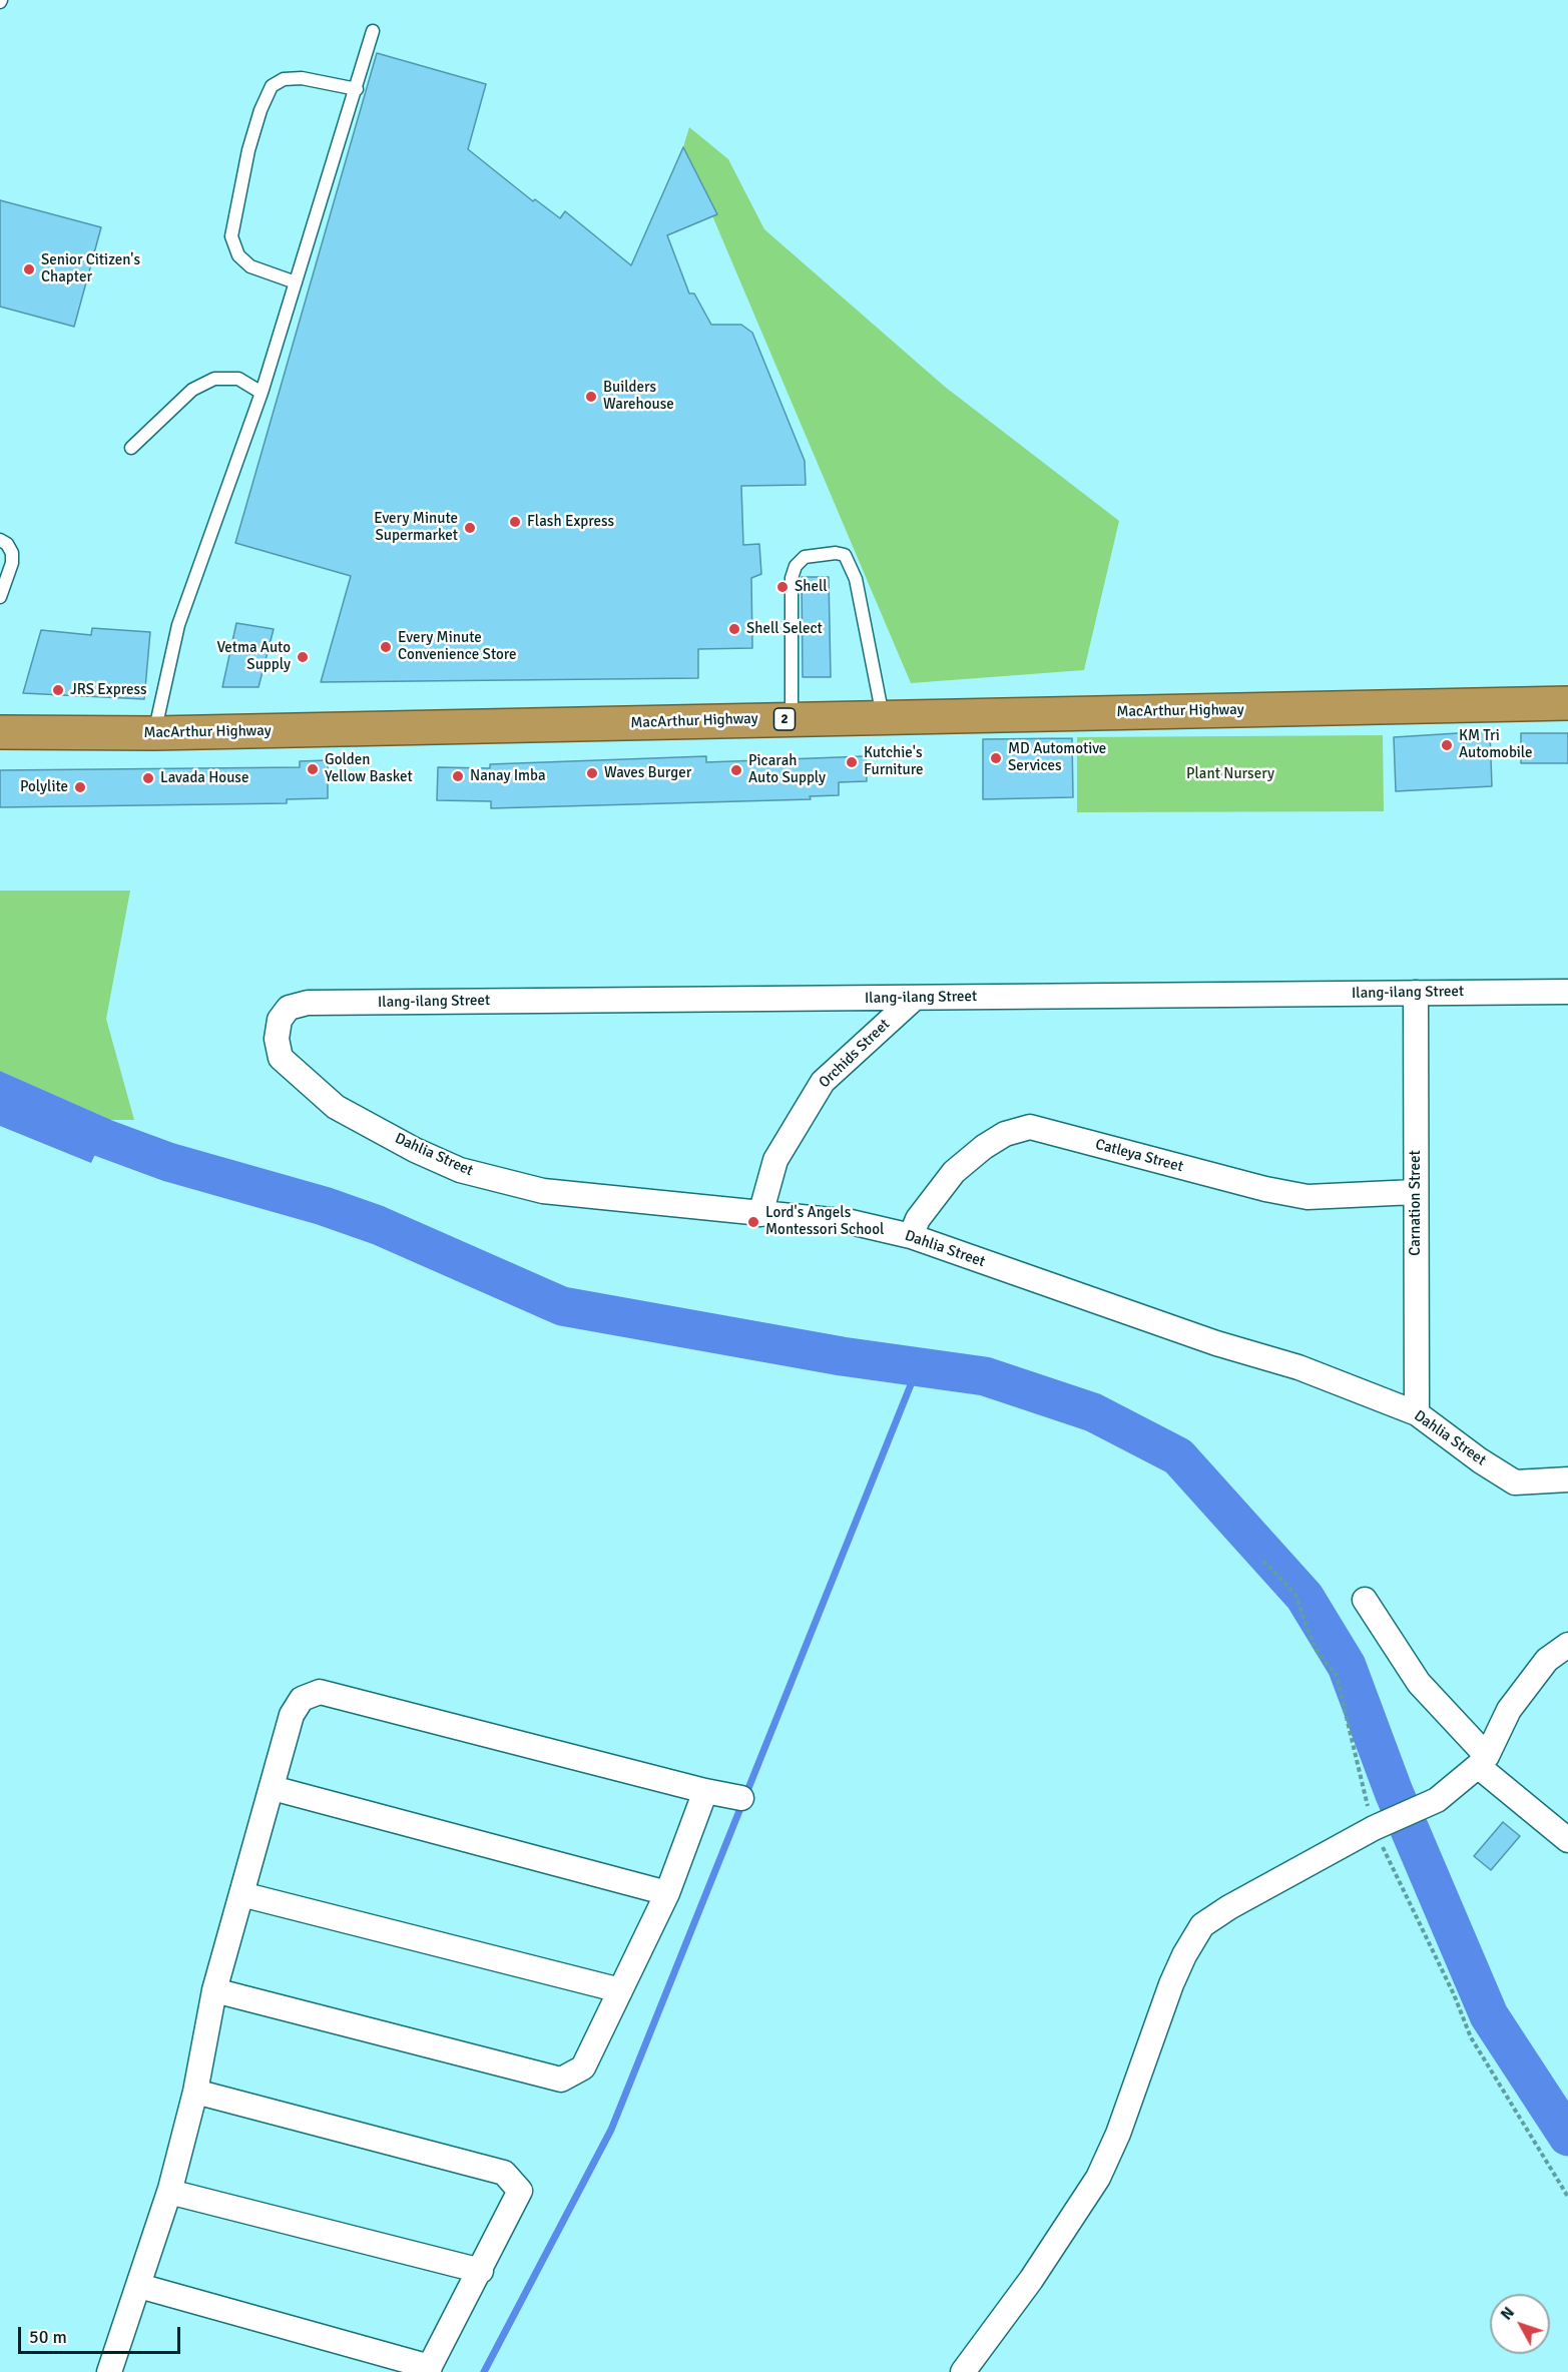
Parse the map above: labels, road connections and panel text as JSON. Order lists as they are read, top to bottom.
{
  "streets": {
    "highway": ["MacArthur Highway", "2"],
    "street": [
      "Ilang-ilang Street",
      "Orchids Street",
      "Dahlia Street",
      "Catleya Street",
      "Carnation Street"
    ]
  },
  "crossings": [
    ["Ilang-ilang Street", "Orchids Street"],
    ["Ilang-ilang Street", "Dahlia Street"],
    ["Ilang-ilang Street", "Carnation Street"],
    ["Orchids Street", "Dahlia Street"],
    ["Dahlia Street", "Catleya Street"],
    ["Dahlia Street", "Carnation Street"],
    ["Catleya Street", "Carnation Street"]
  ],
  "parks": ["Plant Nursery"],
  "places": [
    "Senior Citizen's Chapter",
    "Builders Warehouse",
    "Flash Express",
    "Every Minute Supermarket",
    "Shell",
    "Shell Select",
    "Every Minute Convenience Store",
    "Vetma Auto Supply",
    "JRS Express",
    "KM Tri Automobile",
    "MD Automotive Services",
    "Kutchie's Furniture",
    "Golden Yellow Basket",
    "Picarah Auto Supply",
    "Waves Burger",
    "Nanay Imba",
    "Lavada House",
    "Polylite",
    "Lord's Angels Montessori School"
  ],
  "scale_bar": "50 m",
  "north": "top left"
}
